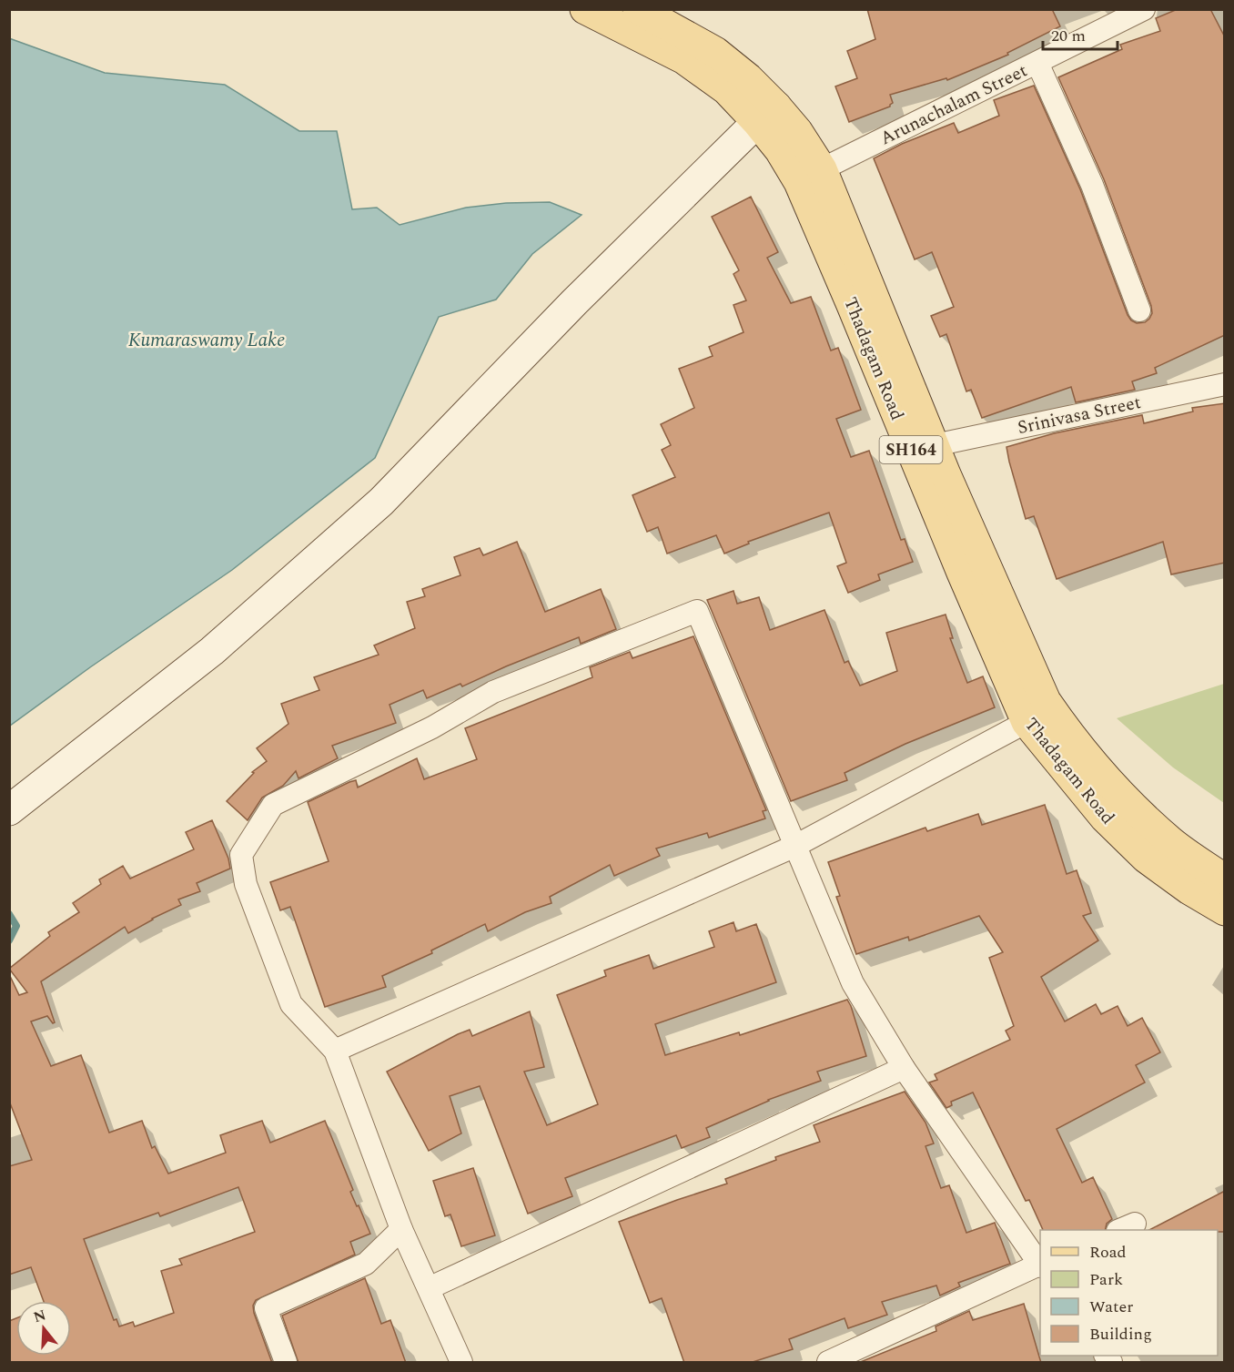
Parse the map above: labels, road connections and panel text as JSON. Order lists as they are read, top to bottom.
{
  "streets": {
    "main road": ["Thadagam Road", "SH164"],
    "street": ["Arunachalam Street", "Srinivasa Street"]
  },
  "crossings": [
    ["Arunachalam Street", "Thadagam Road"],
    ["Thadagam Road", "Srinivasa Street"]
  ],
  "water": ["Kumaraswamy Lake"],
  "legend": [
    "Road",
    "Park",
    "Water",
    "Building"
  ],
  "scale_bar": "20 m",
  "north": "top"
}
